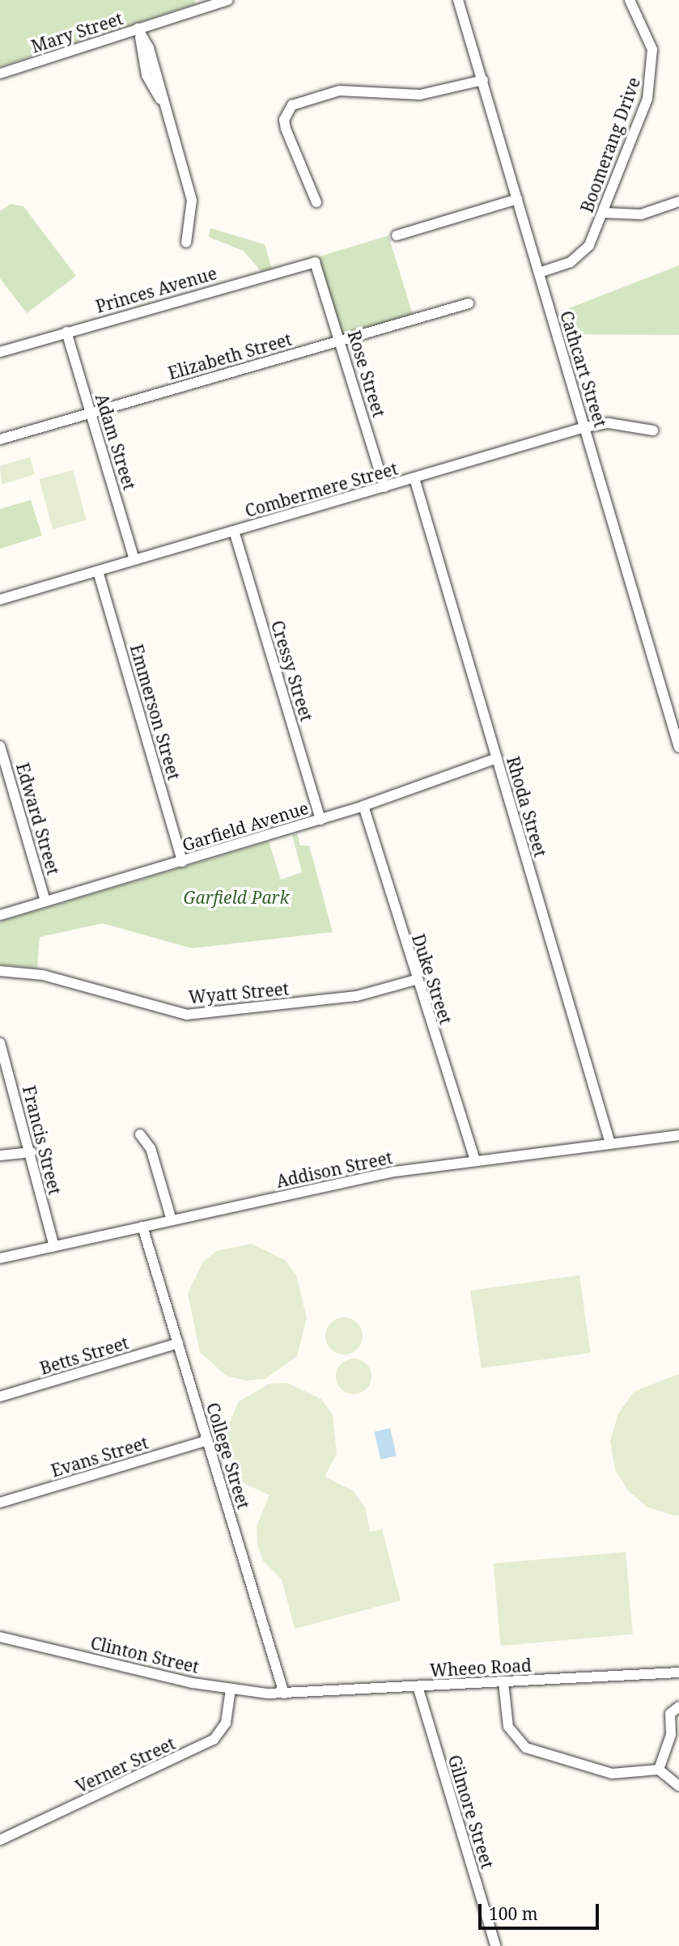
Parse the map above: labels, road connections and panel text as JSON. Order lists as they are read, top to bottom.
{
  "streets": {
    "street": [
      "Mary Street",
      "Boomerang Drive",
      "Princes Avenue",
      "Elizabeth Street",
      "Cathcart Street",
      "Rose Street",
      "Adam Street",
      "Combermere Street",
      "Cressy Street",
      "Emmerson Street",
      "Rhoda Street",
      "Edward Street",
      "Garfield Avenue",
      "Duke Street",
      "Wyatt Street",
      "Francis Street",
      "Addison Street",
      "Betts Street",
      "College Street",
      "Evans Street",
      "Clinton Street",
      "Wheeo Road",
      "Verner Street",
      "Gilmore Street"
    ]
  },
  "crossings": [
    ["Boomerang Drive", "Cathcart Street"],
    ["Princes Avenue", "Rose Street"],
    ["Princes Avenue", "Adam Street"],
    ["Elizabeth Street", "Rose Street"],
    ["Elizabeth Street", "Adam Street"],
    ["Cathcart Street", "Combermere Street"],
    ["Rose Street", "Combermere Street"],
    ["Adam Street", "Combermere Street"],
    ["Combermere Street", "Cressy Street"],
    ["Combermere Street", "Emmerson Street"],
    ["Combermere Street", "Rhoda Street"],
    ["Cressy Street", "Garfield Avenue"],
    ["Emmerson Street", "Garfield Avenue"],
    ["Rhoda Street", "Garfield Avenue"],
    ["Rhoda Street", "Addison Street"],
    ["Edward Street", "Garfield Avenue"],
    ["Garfield Avenue", "Duke Street"],
    ["Duke Street", "Wyatt Street"],
    ["Duke Street", "Addison Street"],
    ["Francis Street", "Addison Street"],
    ["Addison Street", "College Street"],
    ["Betts Street", "College Street"],
    ["College Street", "Evans Street"],
    ["College Street", "Clinton Street"],
    ["College Street", "Wheeo Road"],
    ["Clinton Street", "Wheeo Road"],
    ["Clinton Street", "Verner Street"],
    ["Wheeo Road", "Gilmore Street"]
  ],
  "parks": ["Garfield Park"],
  "scale_bar": "100 m"
}
